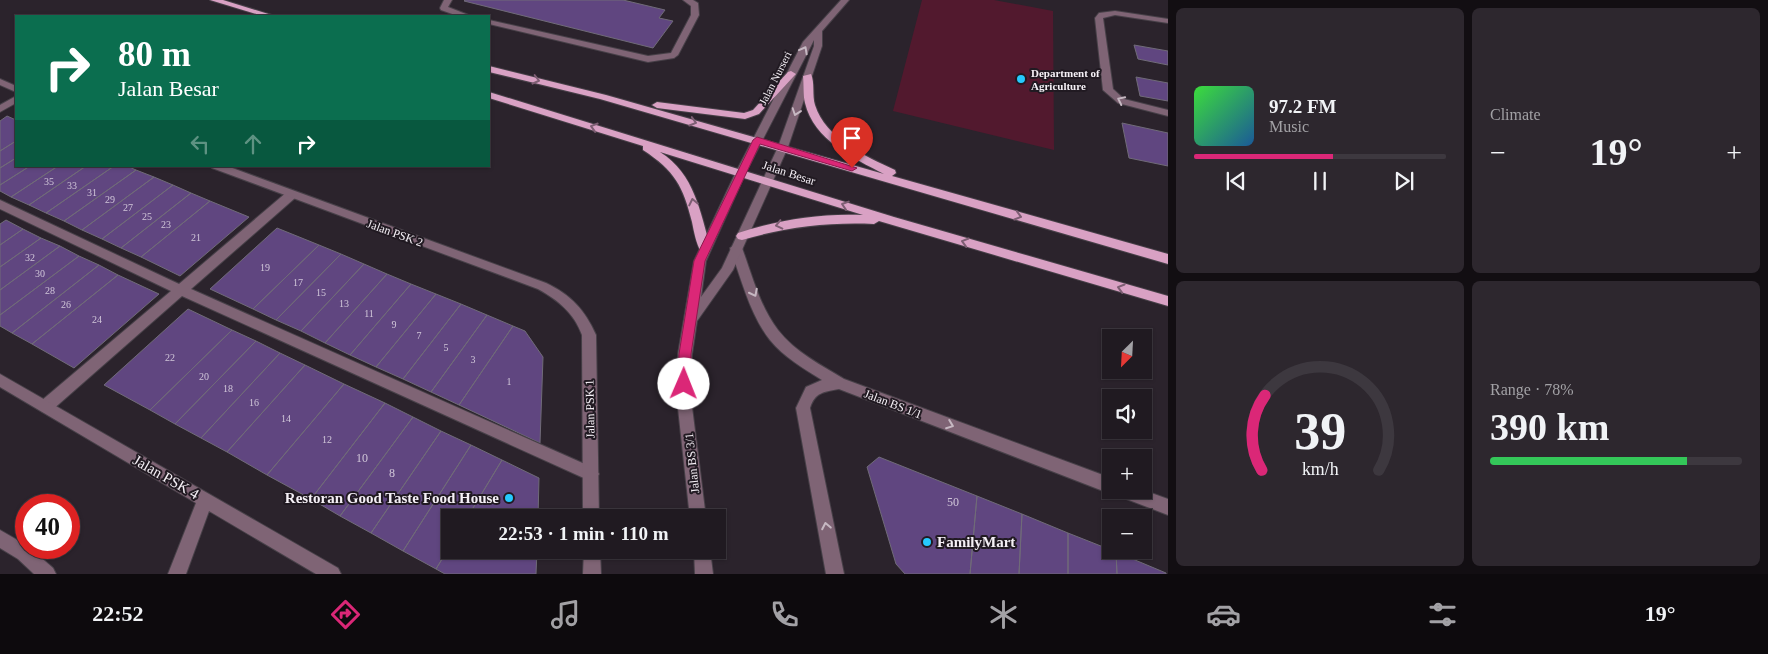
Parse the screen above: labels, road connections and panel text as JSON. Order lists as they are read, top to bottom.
{
  "streets": {
    "main road": ["Jalan Besar"],
    "street": [
      "Jalan Nurseri",
      "Jalan PSK 2",
      "Jalan BS 1/1",
      "Jalan PSK 1",
      "Jalan BS 3/1",
      "Jalan PSK 4"
    ]
  },
  "crossings": [
    ["Jalan Nurseri", "Jalan Besar"],
    ["Jalan Nurseri", "Jalan BS 3/1"],
    ["Jalan Besar", "Jalan BS 3/1"],
    ["Jalan PSK 2", "Jalan PSK 1"],
    ["Jalan BS 1/1", "Jalan BS 3/1"]
  ],
  "one_way": ["Jalan BS 1/1"],
  "places": ["Department of Agriculture", "Restoran Good Taste Food House", "FamilyMart"],
  "house_numbers": [
    "35",
    "33",
    "31",
    "29",
    "27",
    "25",
    "23",
    "21",
    "32",
    "19",
    "30",
    "17",
    "28",
    "15",
    "13",
    "26",
    "11",
    "24",
    "9",
    "7",
    "5",
    "22",
    "3",
    "20",
    "1",
    "18",
    "16",
    "14",
    "12",
    "10",
    "8",
    "50"
  ],
  "north": "bottom left",
  "page": {
    "tile": [
      "Climate",
      ["Range · 78%", "390 km"]
    ],
    "turn": ["80 m", "Jalan Besar"],
    "song": ["97.2 FM", "Music"],
    "heat": ["−", "19°", "+"],
    "map_buttons": ["+", "−"],
    "limit": "40",
    "trip": "22:53 · 1 min · 110 m",
    "tabs": ["22:52", "19°"],
    "gauge": ["39", "km/h"]
  }
}
